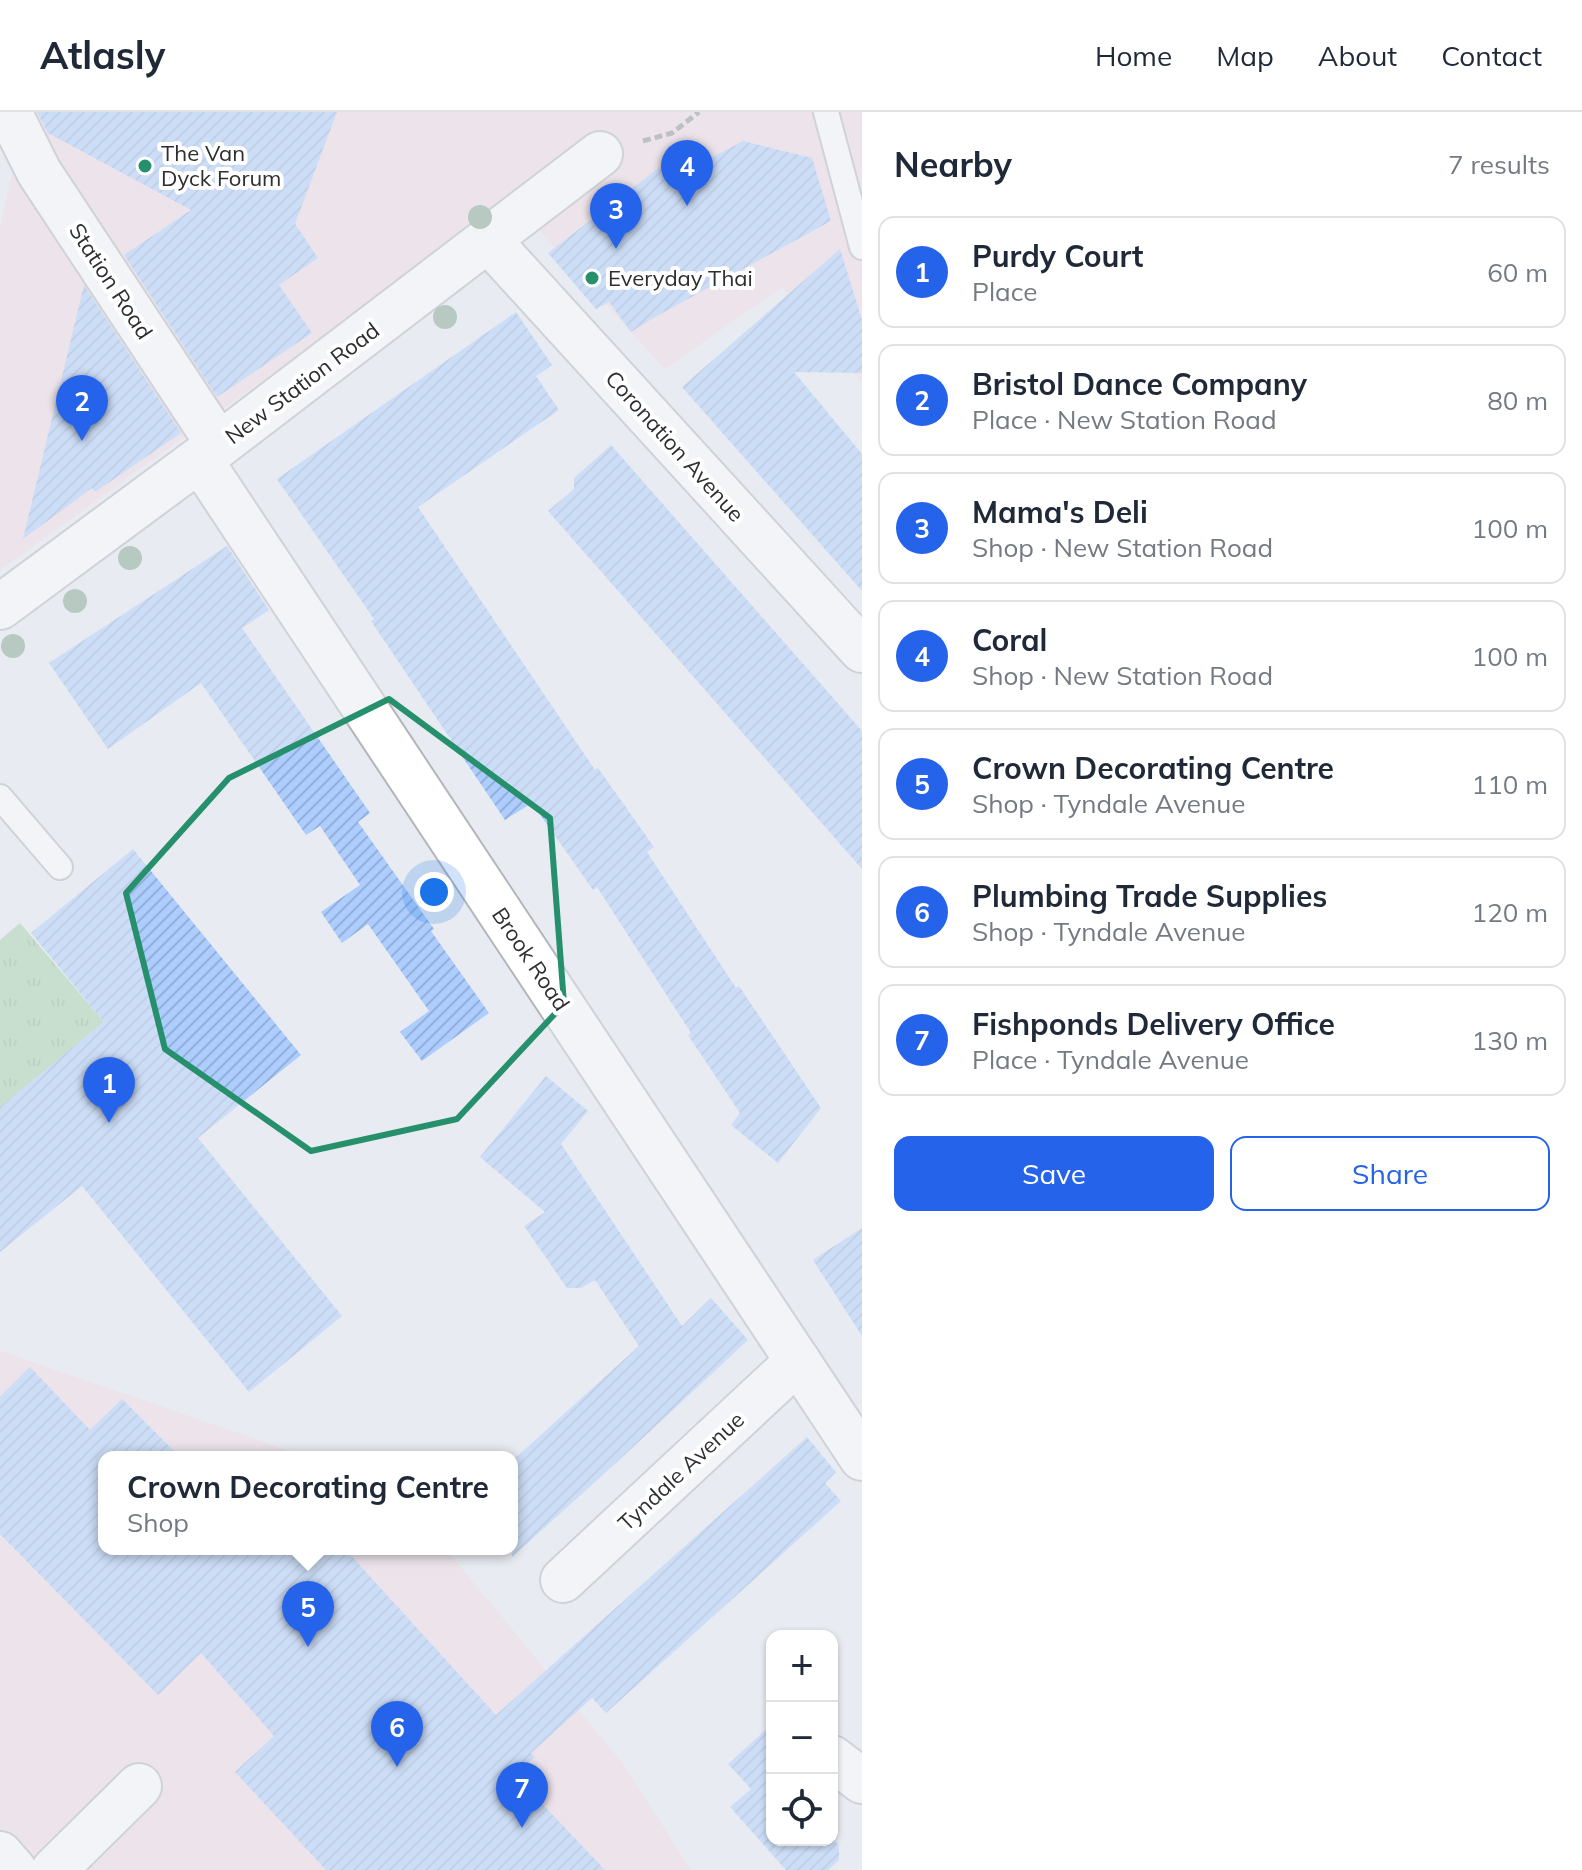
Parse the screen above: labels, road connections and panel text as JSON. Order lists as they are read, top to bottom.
{
  "streets": {
    "street": [
      "Station Road",
      "New Station Road",
      "Coronation Avenue",
      "Brook Road",
      "Tyndale Avenue"
    ]
  },
  "crossings": [
    ["Station Road", "New Station Road"],
    ["Station Road", "Brook Road"],
    ["New Station Road", "Coronation Avenue"],
    ["New Station Road", "Brook Road"],
    ["Brook Road", "Tyndale Avenue"]
  ],
  "places": ["The Van Dyck Forum", "Everyday Thai"],
  "page": {
    "header": "Atlasly",
    "nav": [
      "Home",
      "Map",
      "About",
      "Contact"
    ],
    "heading": ["Nearby", "7 results"],
    "pins": [
      "4",
      "3",
      "2",
      "1",
      "5",
      "6",
      "7"
    ],
    "list": [
      {
        "mark": "1",
        "name": "Purdy Court",
        "note": "Place",
        "value": "60 m"
      },
      {
        "mark": "2",
        "name": "Bristol Dance Company",
        "note": "Place · New Station Road",
        "value": "80 m"
      },
      {
        "mark": "3",
        "name": "Mama's Deli",
        "note": "Shop · New Station Road",
        "value": "100 m"
      },
      {
        "mark": "4",
        "name": "Coral",
        "note": "Shop · New Station Road",
        "value": "100 m"
      },
      {
        "mark": "5",
        "name": "Crown Decorating Centre",
        "note": "Shop · Tyndale Avenue",
        "value": "110 m"
      },
      {
        "mark": "6",
        "name": "Plumbing Trade Supplies",
        "note": "Shop · Tyndale Avenue",
        "value": "120 m"
      },
      {
        "mark": "7",
        "name": "Fishponds Delivery Office",
        "note": "Place · Tyndale Avenue",
        "value": "130 m"
      }
    ],
    "buttons": ["Save", "Share"],
    "popup": ["Crown Decorating Centre", "Shop"],
    "map_buttons": ["+", "−"]
  }
}
